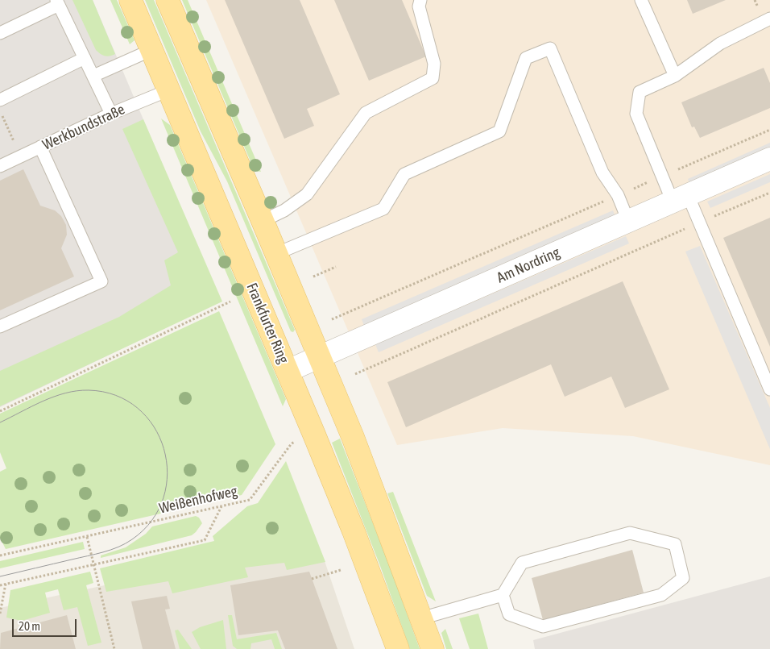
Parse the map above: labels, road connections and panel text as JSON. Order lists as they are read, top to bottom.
{
  "streets": {
    "main road": ["Frankfurter Ring"],
    "street": ["Am Nordring"],
    "lane": ["Werkbundstraße"],
    "path": ["Weißenhofweg"]
  },
  "crossings": [
    ["Werkbundstraße", "Frankfurter Ring"],
    ["Am Nordring", "Frankfurter Ring"],
    ["Frankfurter Ring", "Weißenhofweg"]
  ],
  "scale_bar": "20 m"
}
